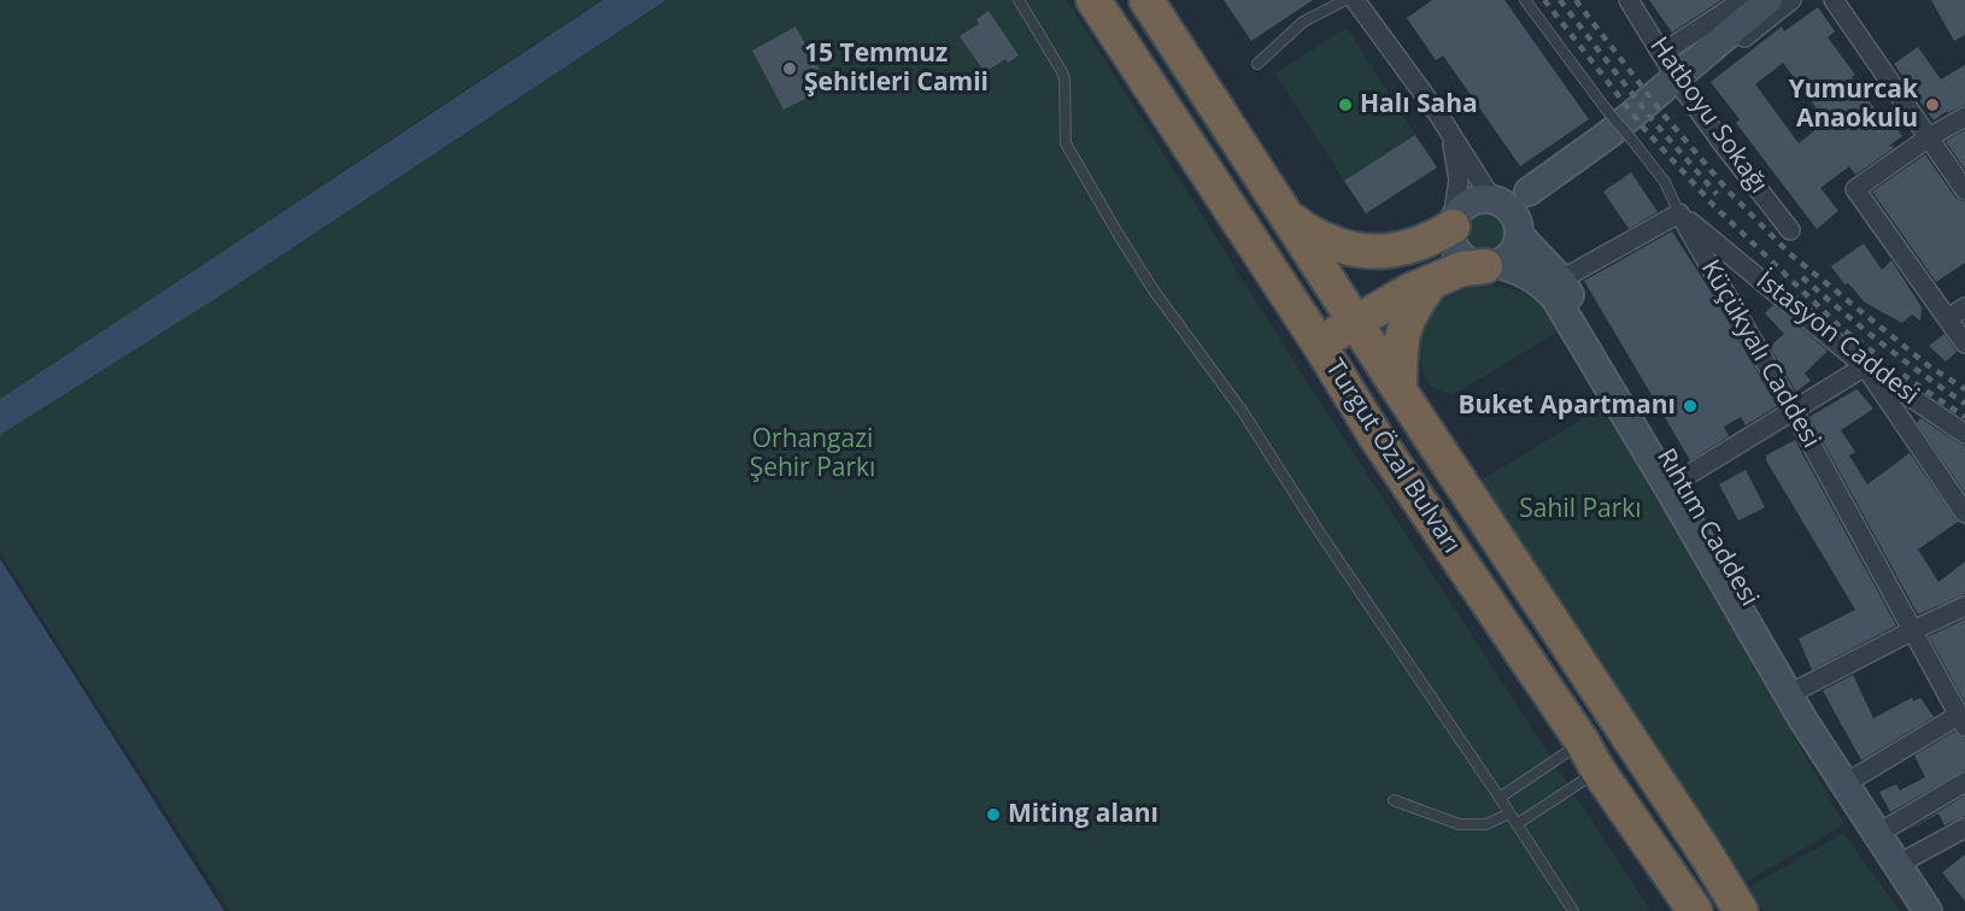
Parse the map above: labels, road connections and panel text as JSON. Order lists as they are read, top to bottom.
{
  "streets": {
    "highway": ["Turgut Özal Bulvarı"],
    "street": [
      "Hatboyu Sokağı",
      "İstasyon Caddesi",
      "Küçükyalı Caddesi",
      "Rıhtım Caddesi"
    ]
  },
  "crossings": [
    ["İstasyon Caddesi", "Küçükyalı Caddesi"]
  ],
  "parks": ["Orhangazi Şehir Parkı", "Sahil Parkı"],
  "places": [
    "15 Temmuz Şehitleri Camii",
    "Halı Saha",
    "Yumurcak Anaokulu",
    "Buket Apartmanı",
    "Miting alanı"
  ]
}
